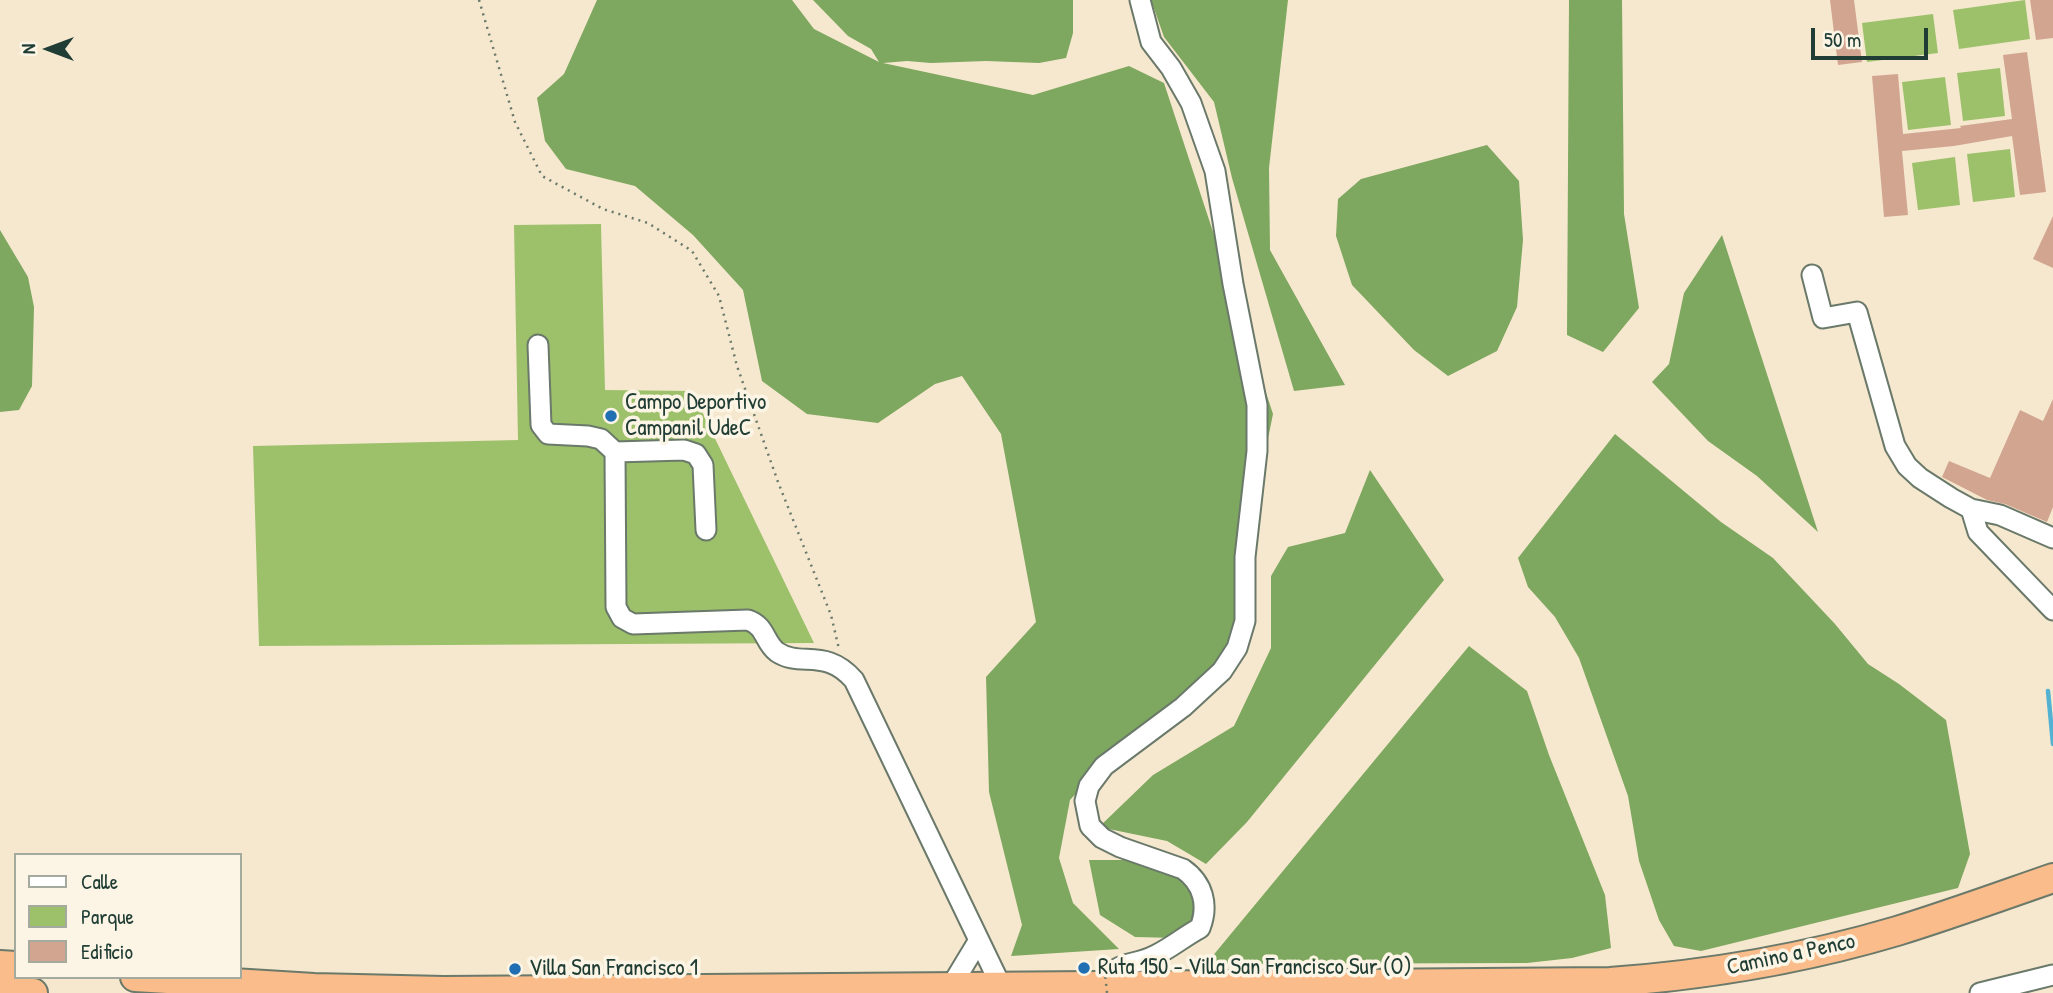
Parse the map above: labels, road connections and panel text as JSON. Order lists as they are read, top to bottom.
{
  "streets": {
    "highway": ["Camino a Penco"]
  },
  "places": ["Campo Deportivo Campanil UdeC", "Ruta 150 - Villa San Francisco Sur (O)", "Villa San Francisco 1"],
  "legend": ["Calle", "Parque", "Edificio"],
  "scale_bar": "50 m",
  "north": "left"
}
